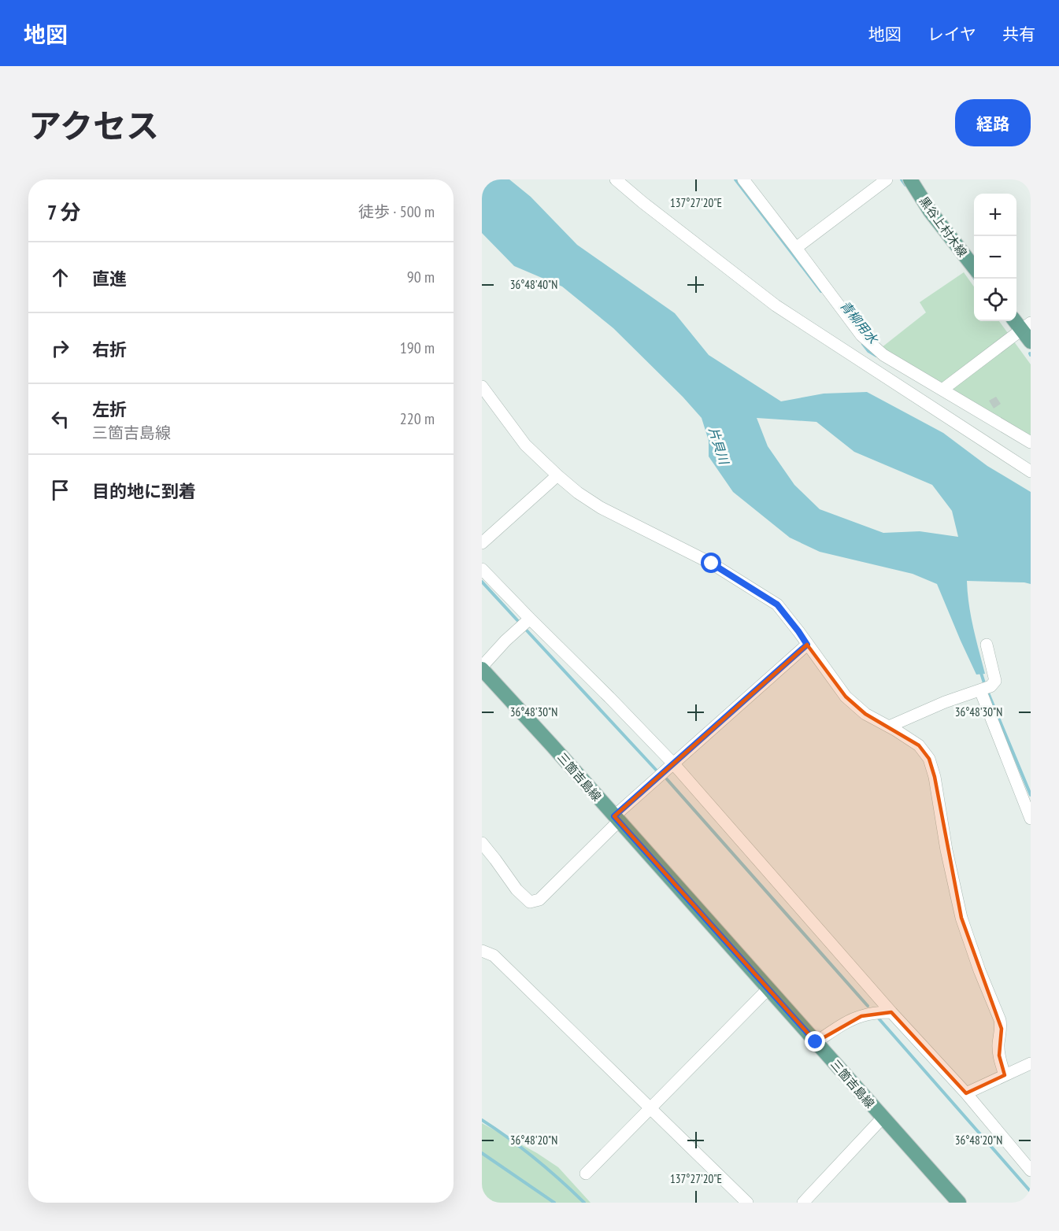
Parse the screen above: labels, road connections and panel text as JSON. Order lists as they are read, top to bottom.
{
  "streets": {
    "main road": ["黒谷上村木線", "三箇吉島線"]
  },
  "water": ["青柳用水", "片貝川"],
  "page": {
    "header": "地図",
    "nav": ["地図", "レイヤ", "共有"],
    "title": "アクセス",
    "buttons": "経路",
    "heading": ["7 分", "徒歩 · 500 m"],
    "map_buttons": ["+", "−"],
    "list": [
      ["直進", "90 m"],
      ["右折", "190 m"],
      ["左折", "三箇吉島線", "220 m"],
      "目的地に到着"
    ]
  },
  "coordinates": [
    "137°27'20\"E",
    "36°48'40\"N",
    "36°48'30\"N",
    "36°48'20\"N"
  ]
}
